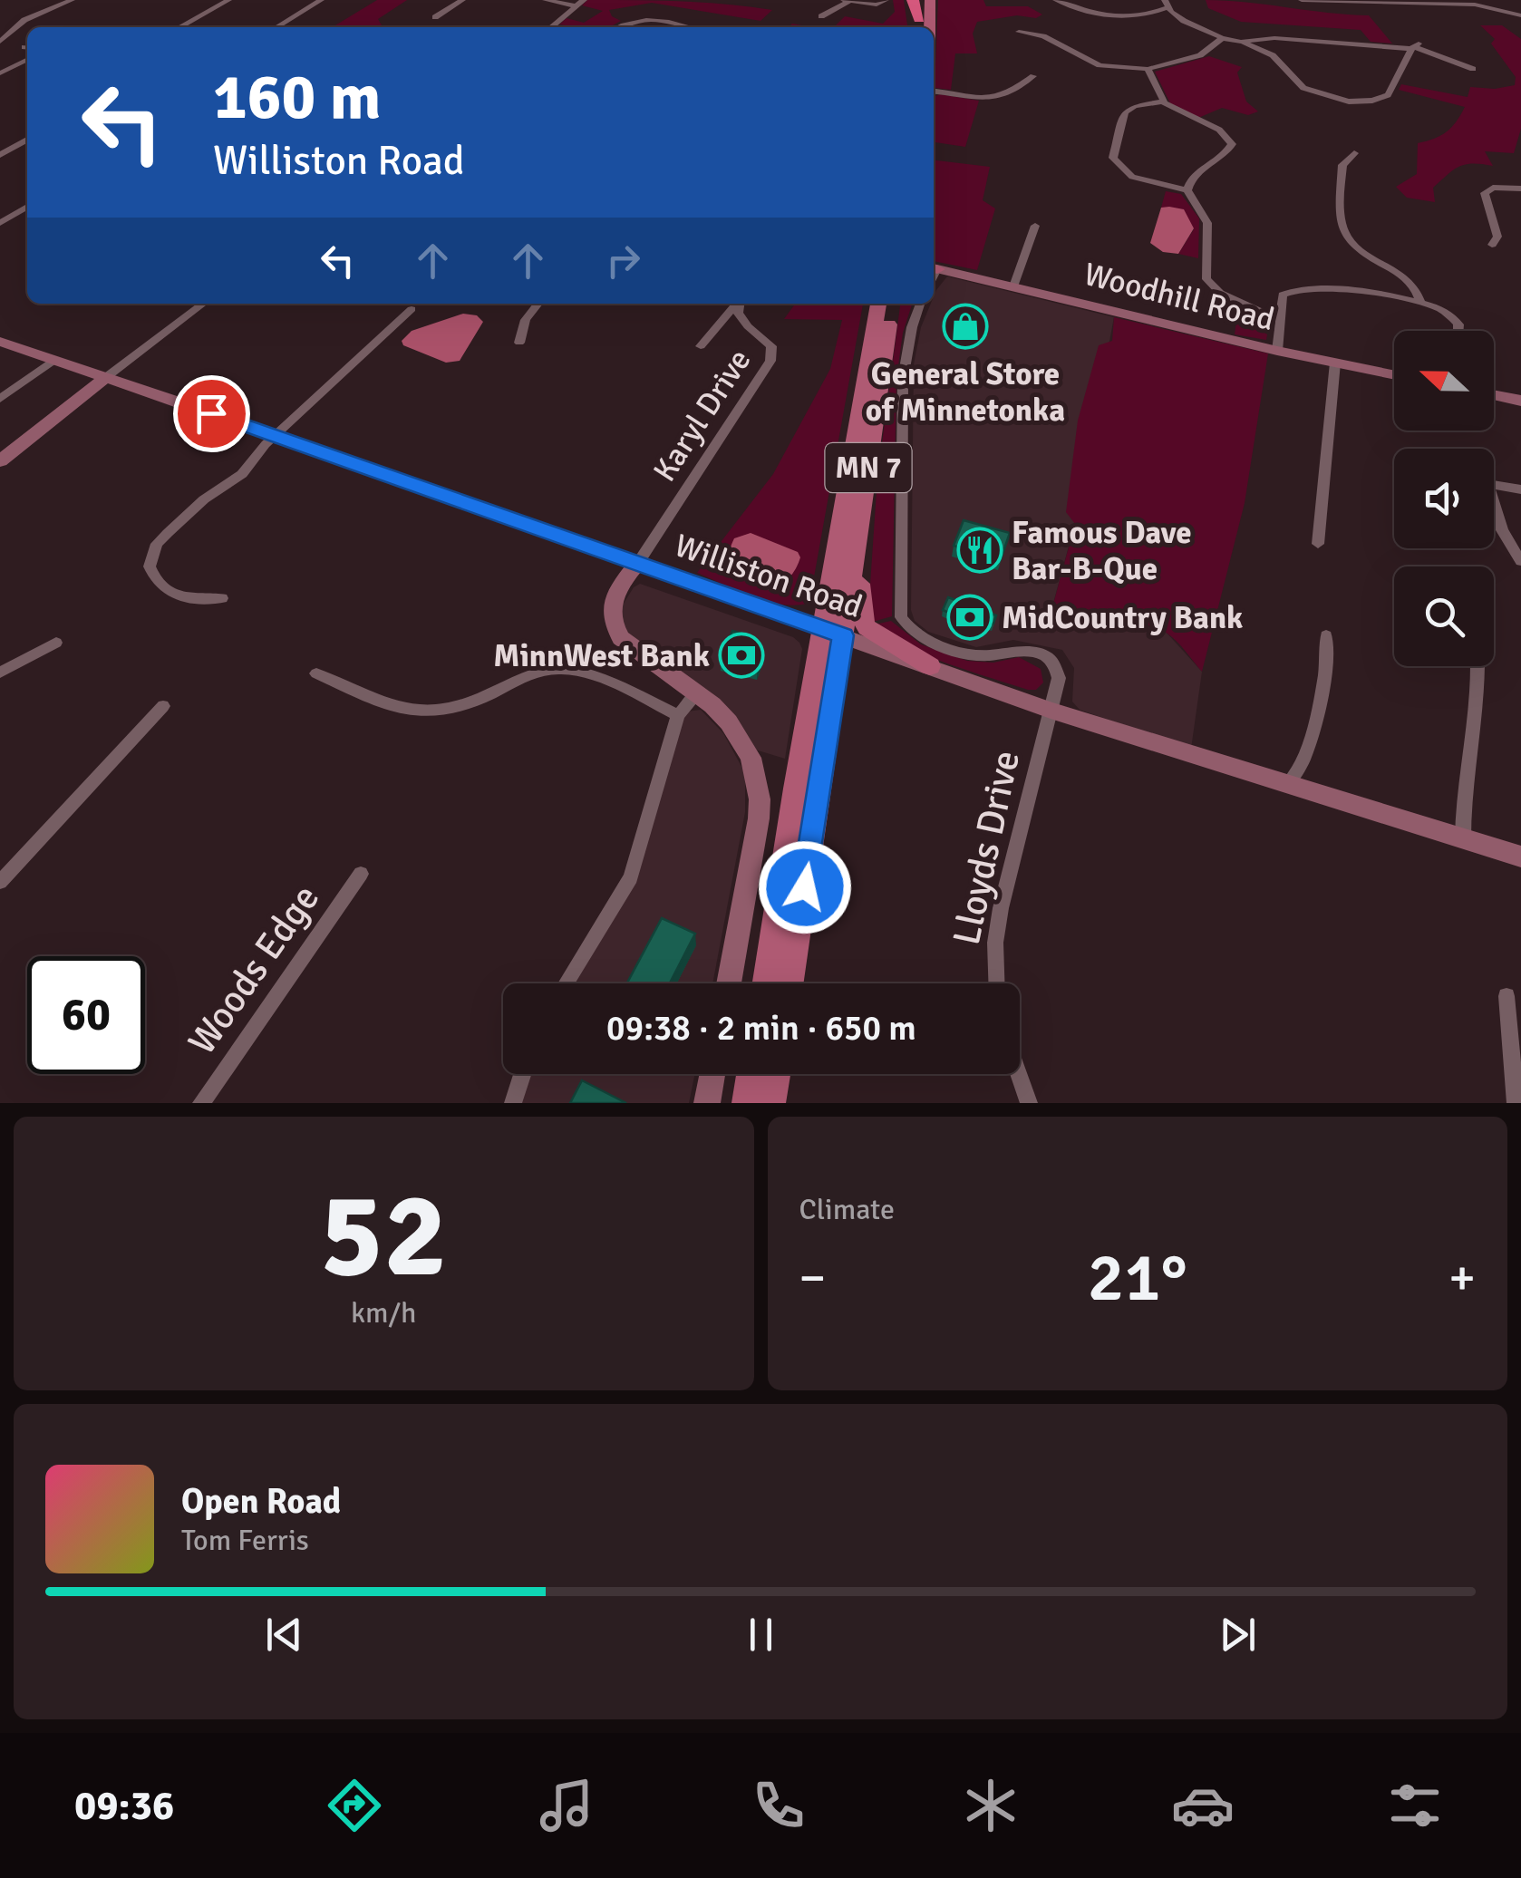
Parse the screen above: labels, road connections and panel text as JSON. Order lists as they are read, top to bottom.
{
  "streets": {
    "main road": ["Woodhill Road", "MN 7", "Williston Road"],
    "street": ["Karyl Drive", "Lloyds Drive", "Woods Edge"]
  },
  "crossings": [
    ["Karyl Drive", "Williston Road"],
    ["MN 7", "Williston Road"],
    ["Williston Road", "Lloyds Drive"]
  ],
  "places": {
    "shop": ["General Store of Minnetonka"],
    "restaurant": ["Famous Dave Bar-B-Que"],
    "bank": ["MidCountry Bank", "MinnWest Bank"]
  },
  "north": "left",
  "page": {
    "turn": ["160 m", "Williston Road"],
    "limit": "60",
    "trip": "09:38 · 2 min · 650 m",
    "tile": [
      ["52", "km/h"],
      "Climate"
    ],
    "heat": ["−", "21°", "+"],
    "song": ["Open Road", "Tom Ferris"],
    "tabs": "09:36"
  }
}
